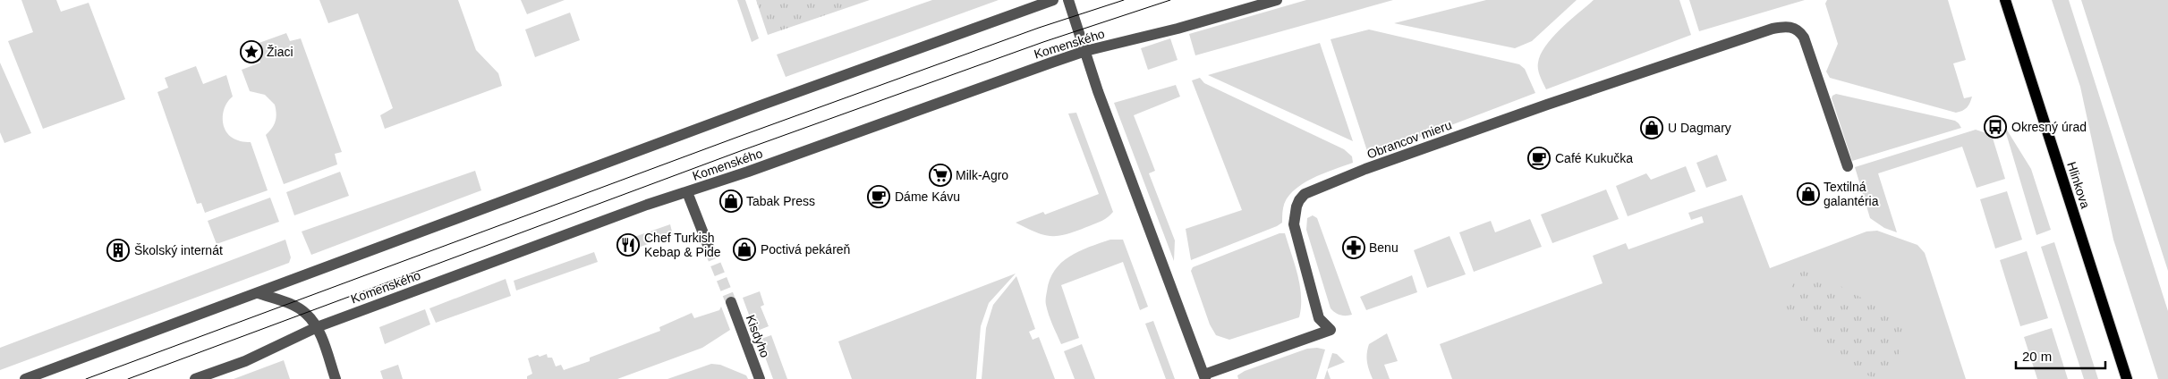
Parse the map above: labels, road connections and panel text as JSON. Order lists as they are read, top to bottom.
{
  "streets": {
    "main road": ["Hlinkova"],
    "street": ["Komenského", "Obrancov mieru", "Kisdyho"]
  },
  "crossings": [
    ["Komenského", "Obrancov mieru"]
  ],
  "places": {
    "place": ["Žiaci"],
    "bus stop": ["Okresný úrad"],
    "shop": [
      "U Dagmary",
      "Textilná galantéria",
      "Tabak Press",
      "Poctivá pekáreň"
    ],
    "cafe": ["Café Kukučka", "Dáme Kávu"],
    "supermarket": ["Milk-Agro"],
    "restaurant": ["Chef Turkish Kebap & Pide"],
    "pharmacy": ["Benu"],
    "building": ["Školský internát"]
  },
  "scale_bar": "20 m"
}
